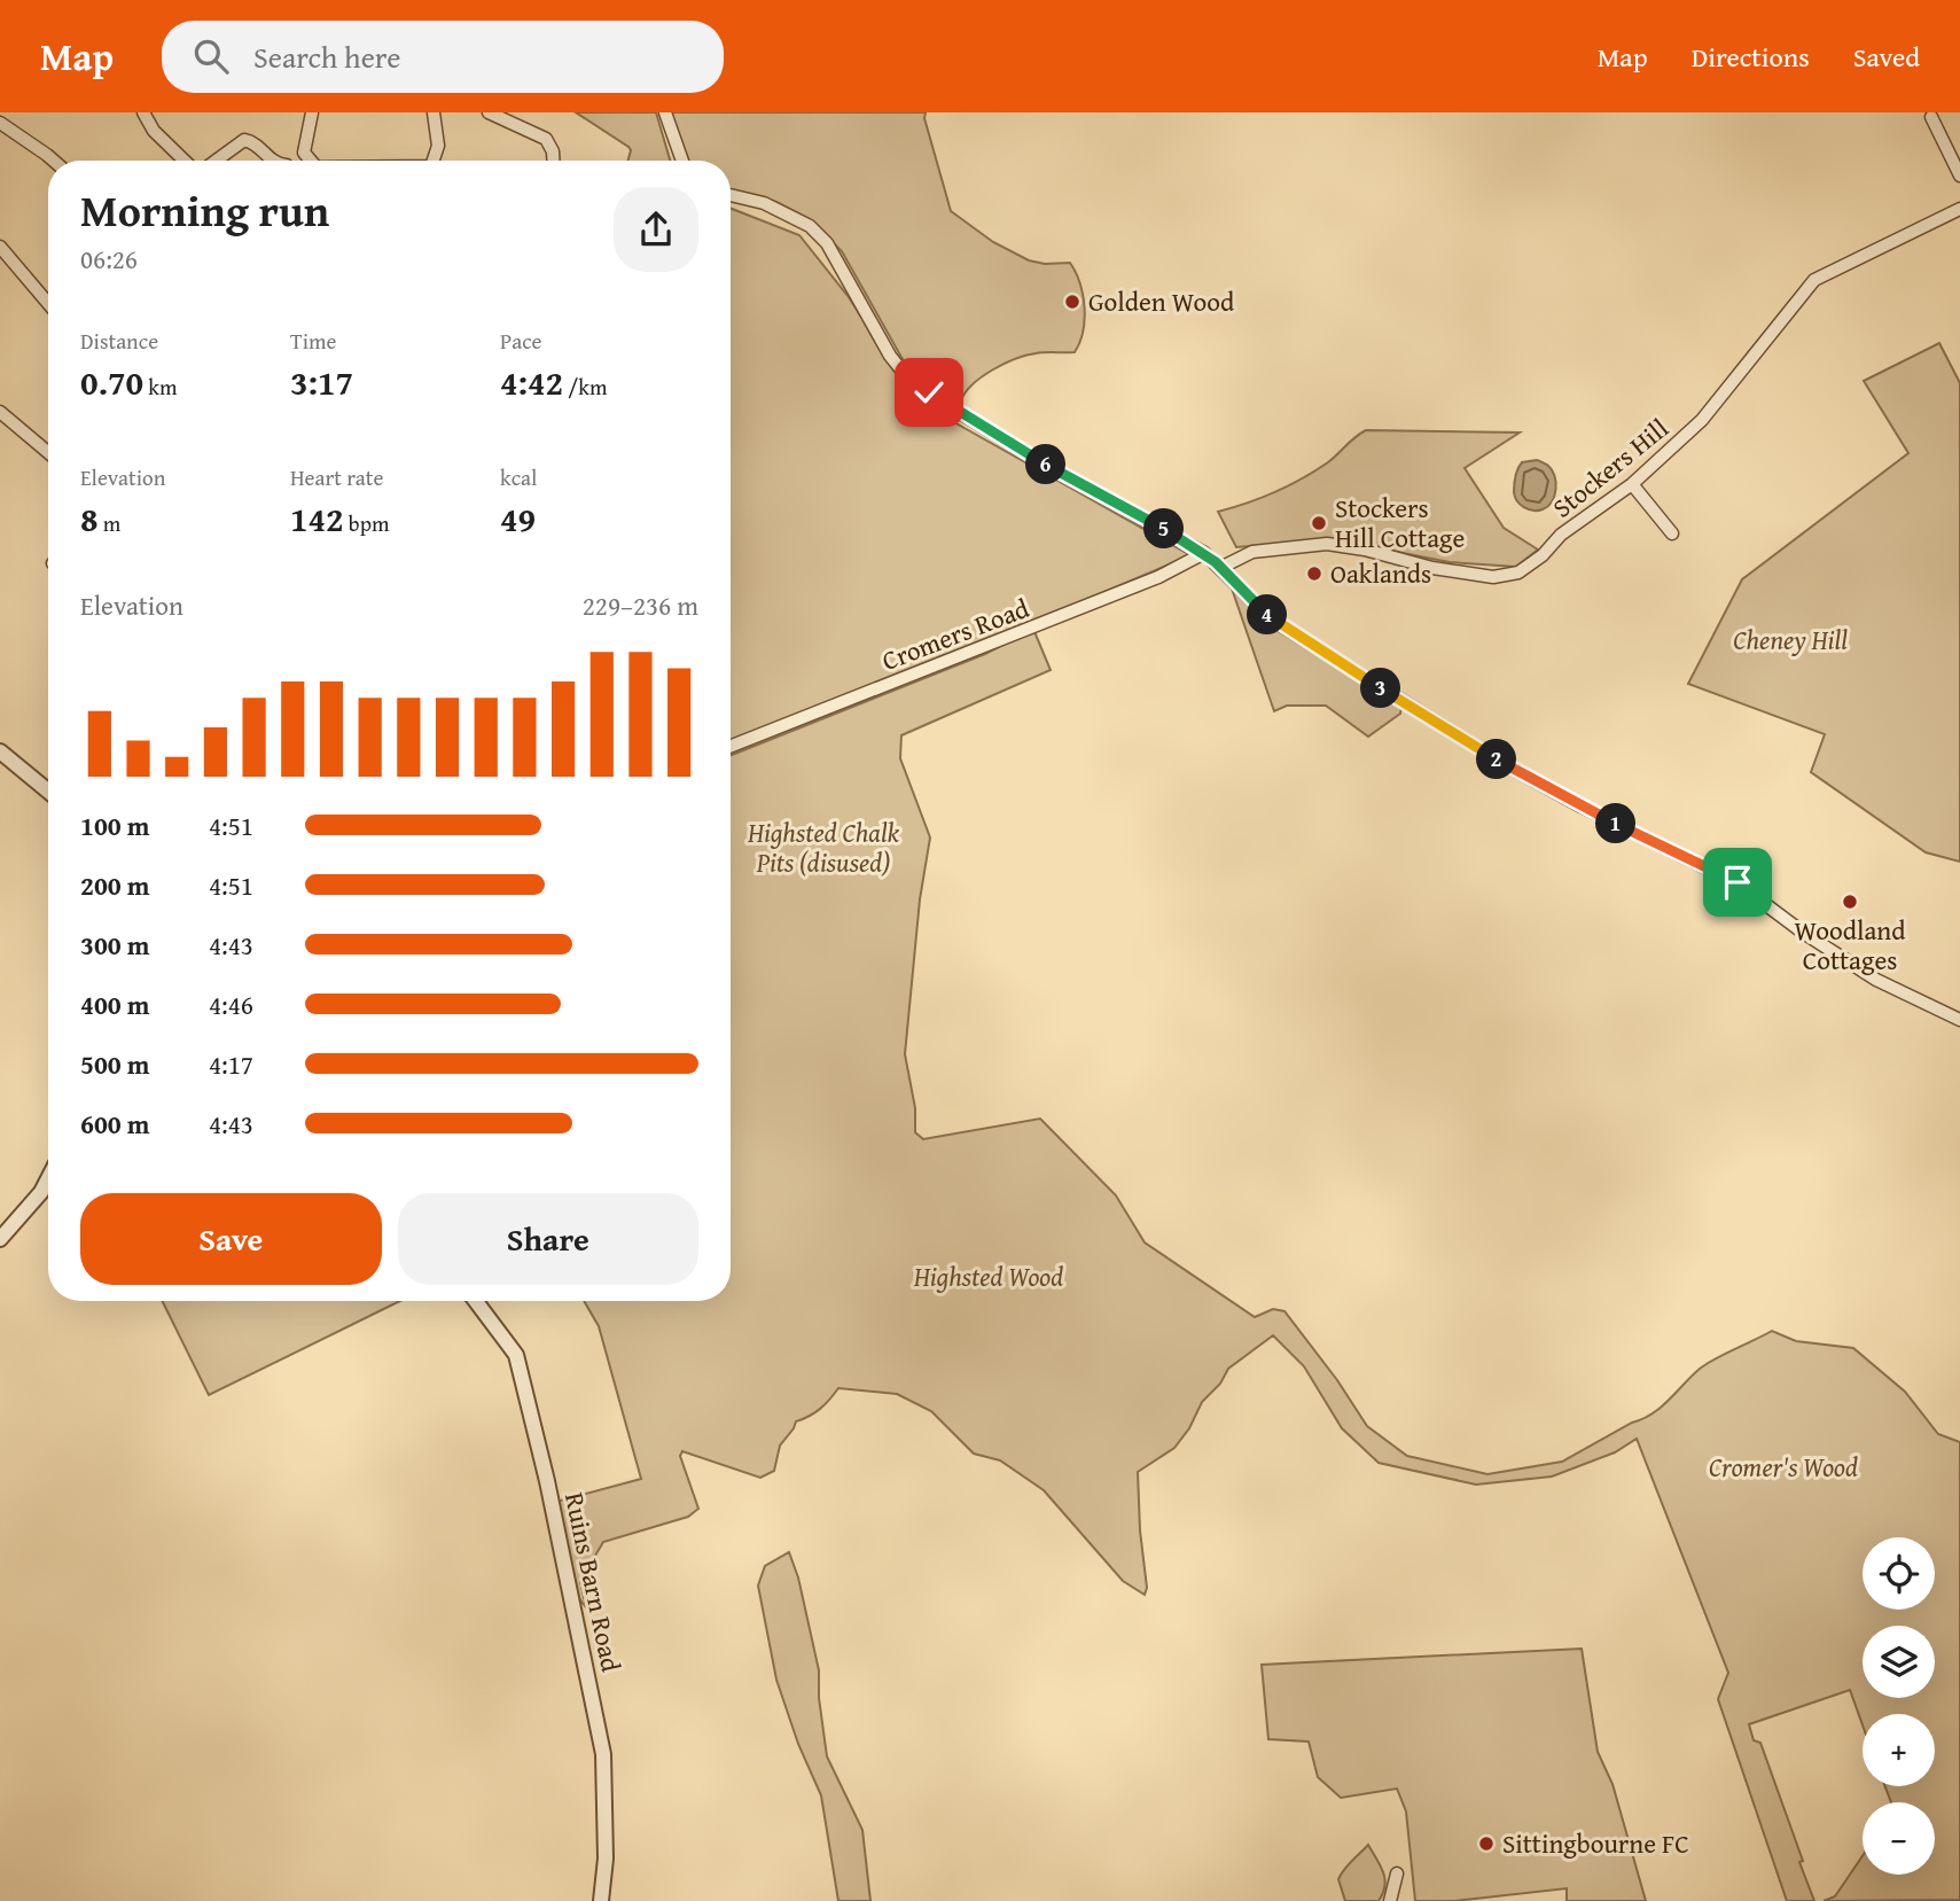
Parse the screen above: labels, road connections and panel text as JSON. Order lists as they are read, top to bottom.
{
  "streets": {
    "street": ["Stockers Hill", "Cromers Road", "Ruins Barn Road"]
  },
  "parks": [
    "Cheney Hill",
    "Highsted Chalk Pits (disused)",
    "Highsted Wood",
    "Cromer's Wood"
  ],
  "places": [
    "Golden Wood",
    "Stockers Hill Cottage",
    "Oaklands",
    "Woodland Cottages",
    "Sittingbourne FC"
  ],
  "page": {
    "header": "Map",
    "search": "Search here",
    "nav": ["Map", "Directions", "Saved"],
    "heading": ["Morning run", "06:26"],
    "stats": [
      ["Distance", "0.70 km"],
      ["Time", "3:17"],
      ["Pace", "4:42 /km"],
      ["Elevation", "8 m"],
      ["Heart rate", "142 bpm"],
      ["kcal", "49"]
    ],
    "pins": [
      "6",
      "5",
      "4",
      "3",
      "2",
      "1"
    ],
    "chart": ["Elevation", "229–236 m"],
    "list": [
      {
        "name": "100 m",
        "note": "4:51"
      },
      {
        "name": "200 m",
        "note": "4:51"
      },
      {
        "name": "300 m",
        "note": "4:43"
      },
      {
        "name": "400 m",
        "note": "4:46"
      },
      {
        "name": "500 m",
        "note": "4:17"
      },
      {
        "name": "600 m",
        "note": "4:43"
      }
    ],
    "buttons": ["Save", "Share"],
    "map_buttons": ["+", "−"]
  }
}
